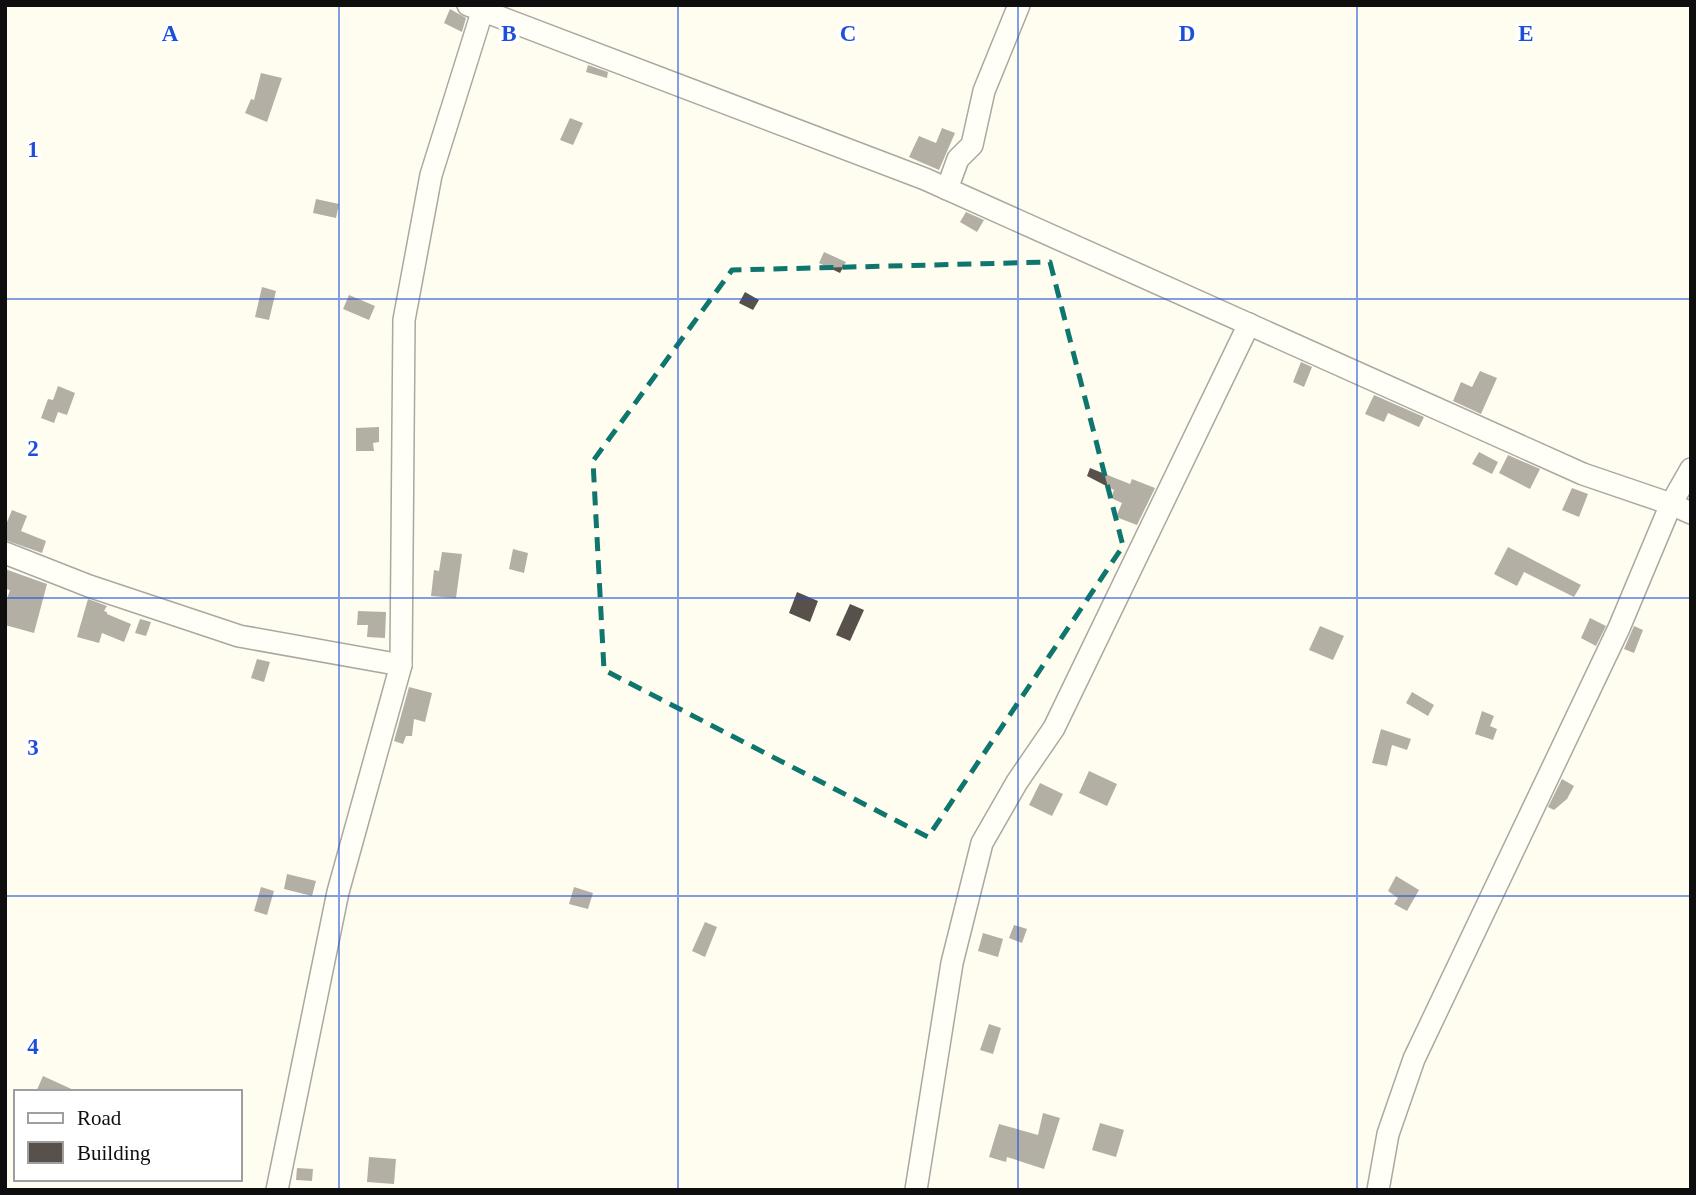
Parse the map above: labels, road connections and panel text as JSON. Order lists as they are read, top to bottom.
{
  "legend": ["Road", "Building"],
  "grid": {
    "columns": [
      "A",
      "B",
      "C",
      "D",
      "E"
    ],
    "rows": [
      "1",
      "2",
      "3",
      "4"
    ]
  }
}
